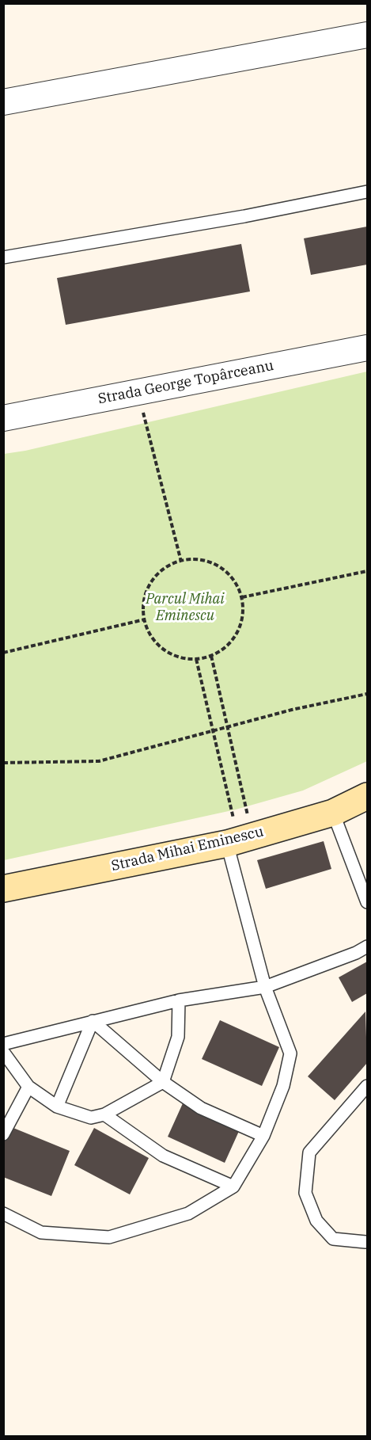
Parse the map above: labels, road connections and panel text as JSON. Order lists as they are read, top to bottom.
{
  "streets": {
    "main road": ["Strada Mihai Eminescu"],
    "street": ["Strada George Topârceanu"]
  },
  "parks": ["Parcul Mihai Eminescu"]
}
